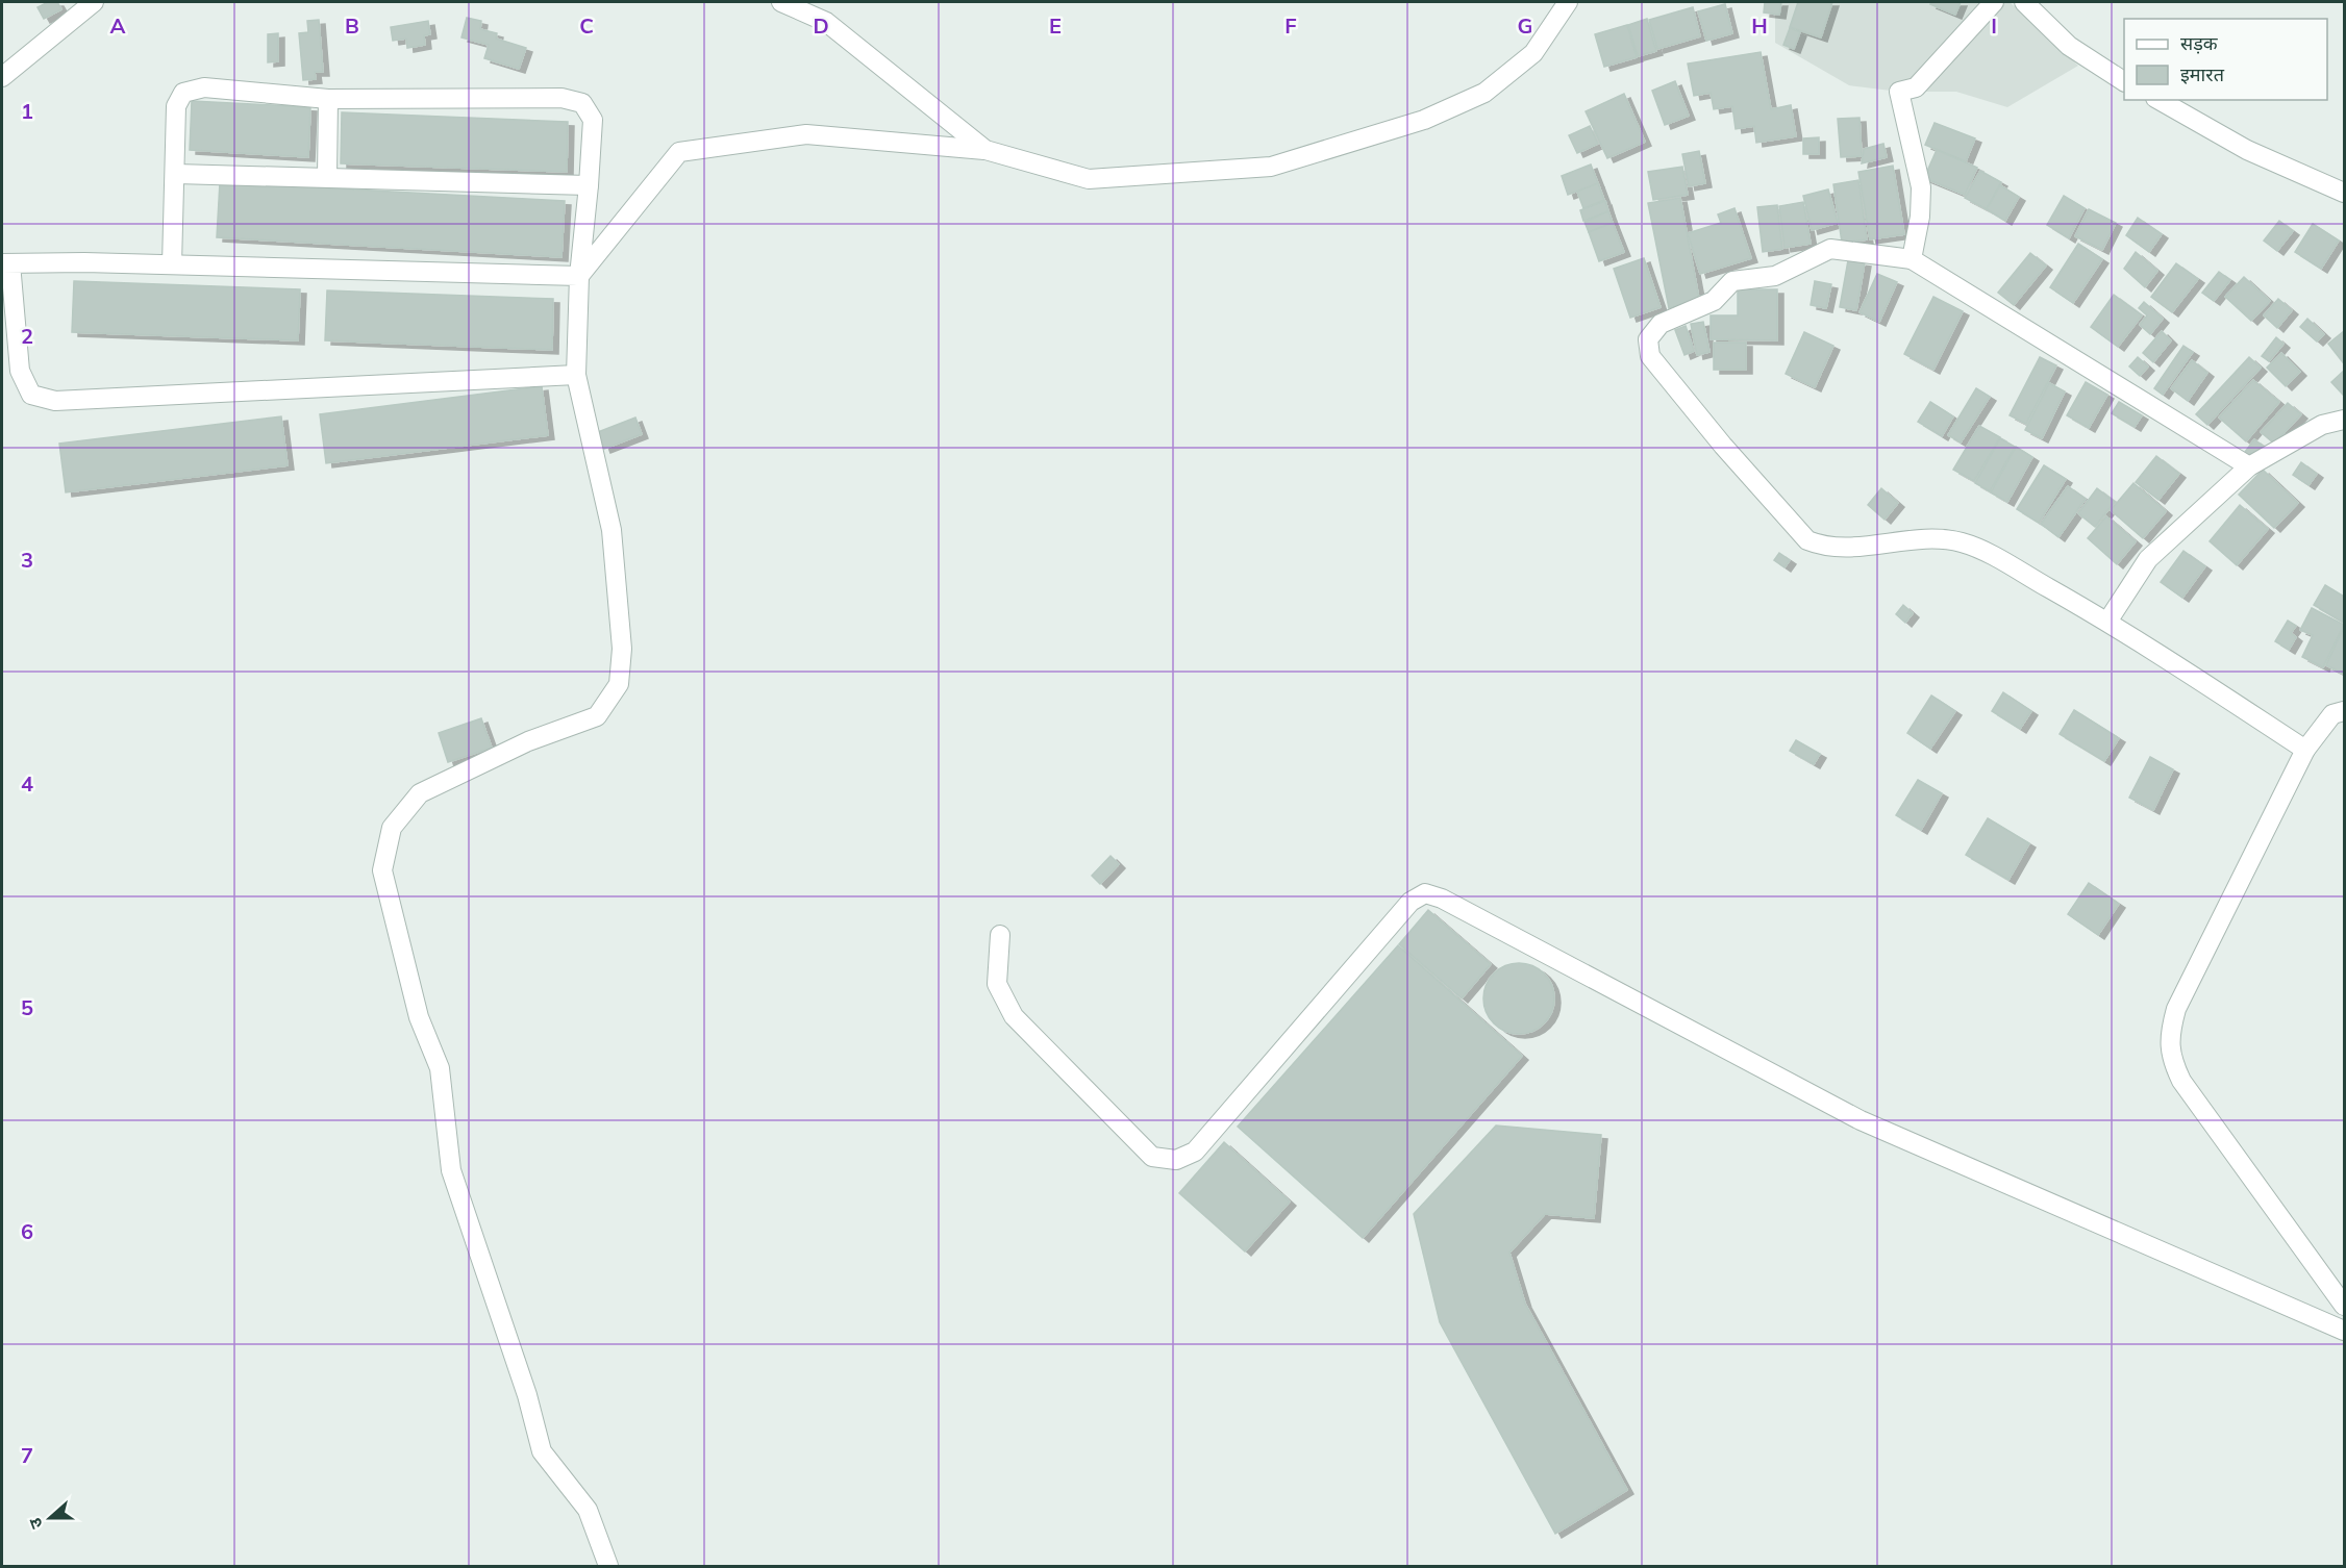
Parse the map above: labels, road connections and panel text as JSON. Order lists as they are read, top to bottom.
{
  "legend": ["सड़क", "इमारत"],
  "north": "left",
  "grid": {
    "columns": [
      "A",
      "B",
      "C",
      "D",
      "E",
      "F",
      "G",
      "H",
      "I"
    ],
    "rows": [
      "1",
      "2",
      "3",
      "4",
      "5",
      "6",
      "7"
    ]
  }
}
